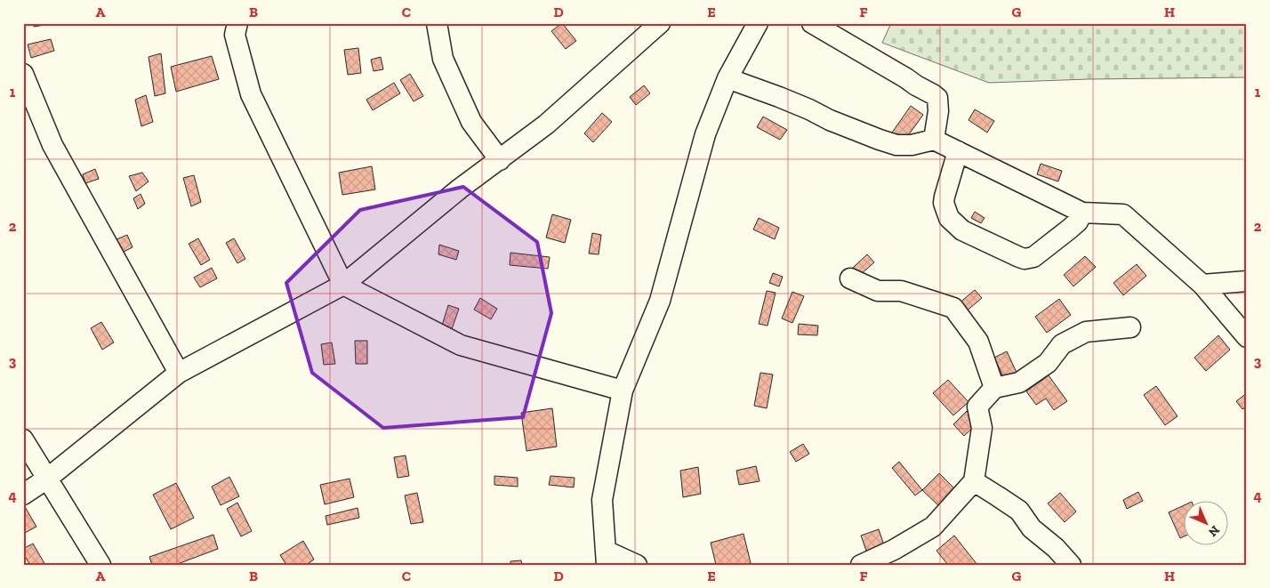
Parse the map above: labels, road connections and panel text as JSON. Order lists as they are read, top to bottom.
{
  "north": "bottom right",
  "grid": {
    "columns": [
      "A",
      "B",
      "C",
      "D",
      "E",
      "F",
      "G",
      "H"
    ],
    "rows": [
      "1",
      "2",
      "3",
      "4"
    ]
  }
}
